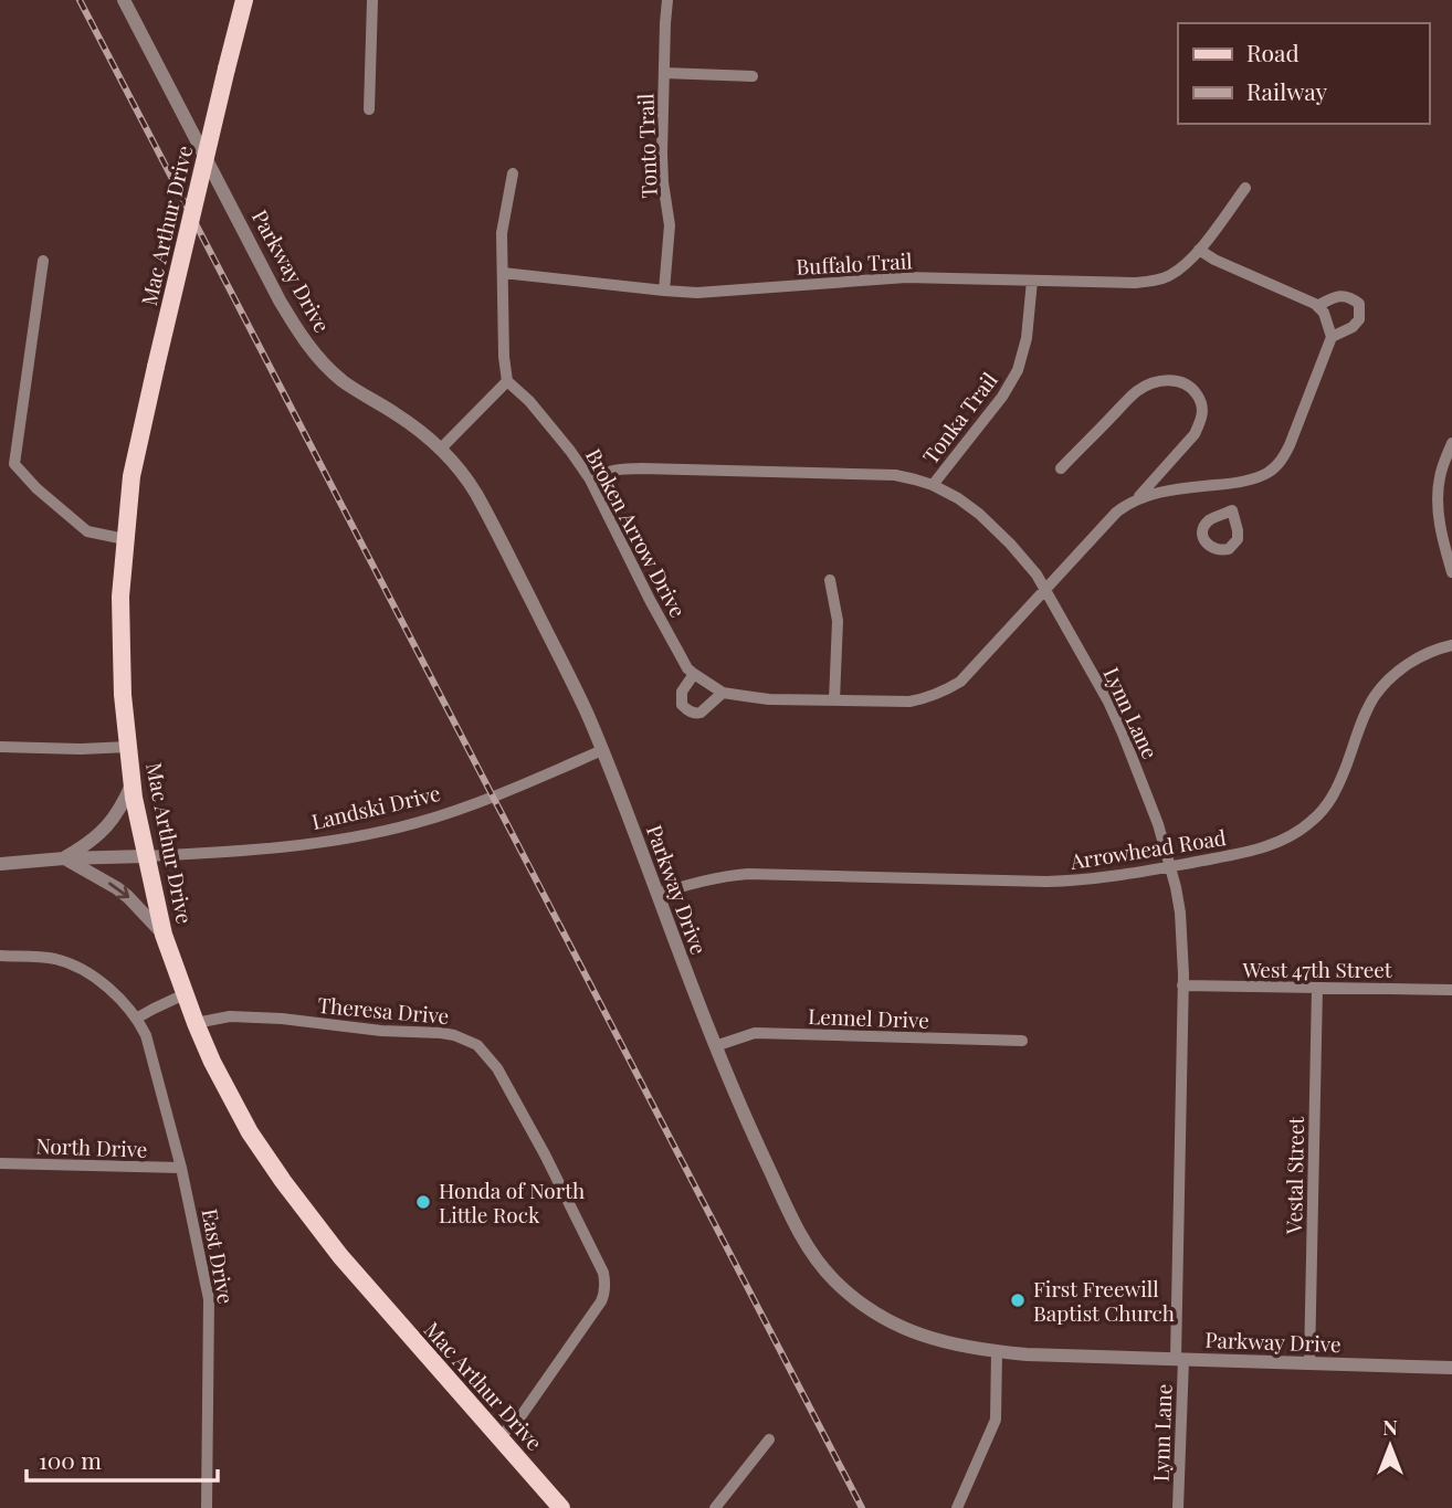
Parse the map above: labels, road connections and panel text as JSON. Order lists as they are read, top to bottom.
{
  "streets": {
    "main road": ["Mac Arthur Drive"],
    "street": [
      "Tonto Trail",
      "Buffalo Trail",
      "Parkway Drive",
      "Tonka Trail",
      "Broken Arrow Drive",
      "Lynn Lane",
      "Landski Drive",
      "Arrowhead Road",
      "West 47th Street",
      "Theresa Drive",
      "Lennel Drive",
      "North Drive",
      "Vestal Street",
      "East Drive"
    ]
  },
  "crossings": [
    ["Tonto Trail", "Buffalo Trail"],
    ["Mac Arthur Drive", "Landski Drive"],
    ["Mac Arthur Drive", "Theresa Drive"],
    ["Buffalo Trail", "Tonka Trail"],
    ["Parkway Drive", "Lynn Lane"],
    ["Parkway Drive", "Landski Drive"],
    ["Parkway Drive", "Arrowhead Road"],
    ["Parkway Drive", "Lennel Drive"],
    ["Parkway Drive", "Vestal Street"],
    ["Tonka Trail", "Lynn Lane"],
    ["Broken Arrow Drive", "Lynn Lane"],
    ["Lynn Lane", "Arrowhead Road"],
    ["Lynn Lane", "West 47th Street"],
    ["West 47th Street", "Vestal Street"],
    ["North Drive", "East Drive"]
  ],
  "places": ["Honda of North Little Rock", "First Freewill Baptist Church"],
  "legend": ["Road", "Railway"],
  "scale_bar": "100 m",
  "north": "top"
}
